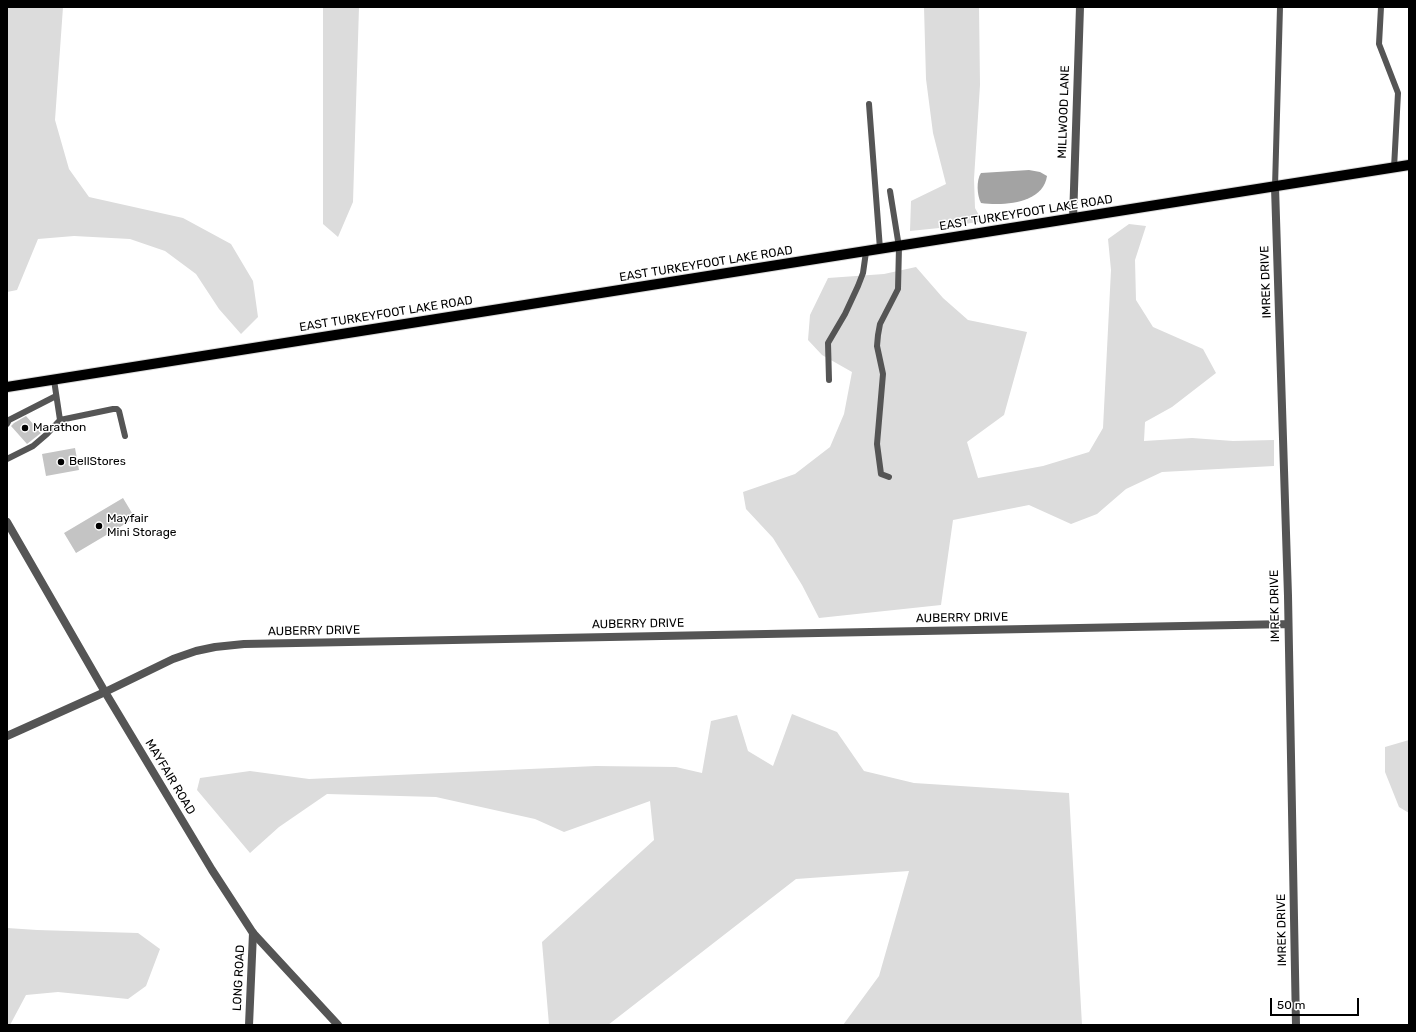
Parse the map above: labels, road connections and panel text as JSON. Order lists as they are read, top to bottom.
{
  "streets": {
    "main road": ["EAST TURKEYFOOT LAKE ROAD"],
    "street": [
      "MILLWOOD LANE",
      "IMREK DRIVE",
      "AUBERRY DRIVE",
      "MAYFAIR ROAD",
      "LONG ROAD"
    ]
  },
  "crossings": [
    ["MILLWOOD LANE", "EAST TURKEYFOOT LAKE ROAD"],
    ["EAST TURKEYFOOT LAKE ROAD", "IMREK DRIVE"],
    ["IMREK DRIVE", "AUBERRY DRIVE"],
    ["AUBERRY DRIVE", "MAYFAIR ROAD"],
    ["MAYFAIR ROAD", "LONG ROAD"]
  ],
  "places": ["Marathon", "BellStores", "Mayfair Mini Storage"],
  "scale_bar": "50 m"
}
